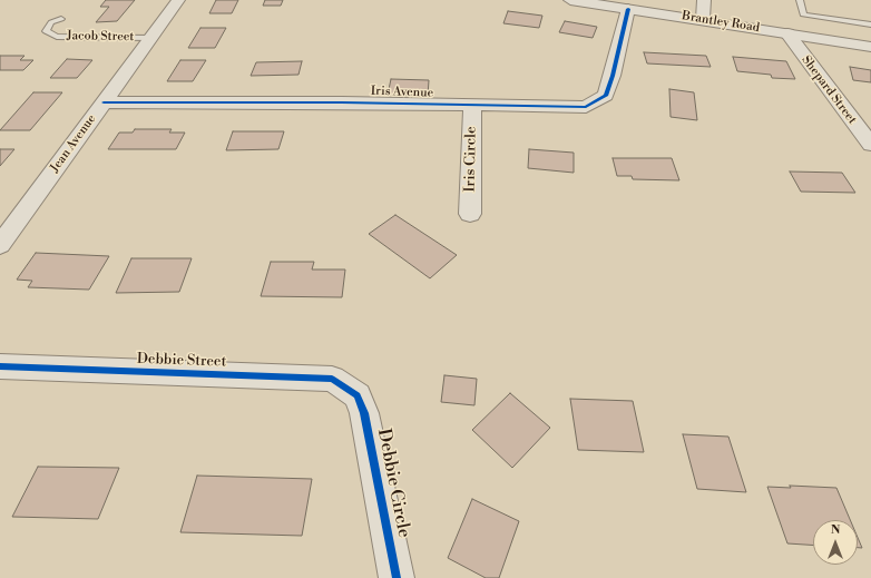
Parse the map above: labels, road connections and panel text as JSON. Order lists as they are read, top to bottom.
{
  "streets": {
    "street": [
      "Brantley Road",
      "Shepard Street",
      "Iris Avenue",
      "Jean Avenue",
      "Iris Circle",
      "Debbie Street",
      "Debbie Circle"
    ],
    "lane": ["Jacob Street"]
  },
  "crossings": [
    ["Brantley Road", "Shepard Street"],
    ["Brantley Road", "Iris Avenue"],
    ["Jacob Street", "Jean Avenue"],
    ["Iris Avenue", "Jean Avenue"],
    ["Iris Avenue", "Iris Circle"],
    ["Debbie Street", "Debbie Circle"]
  ],
  "north": "top"
}
